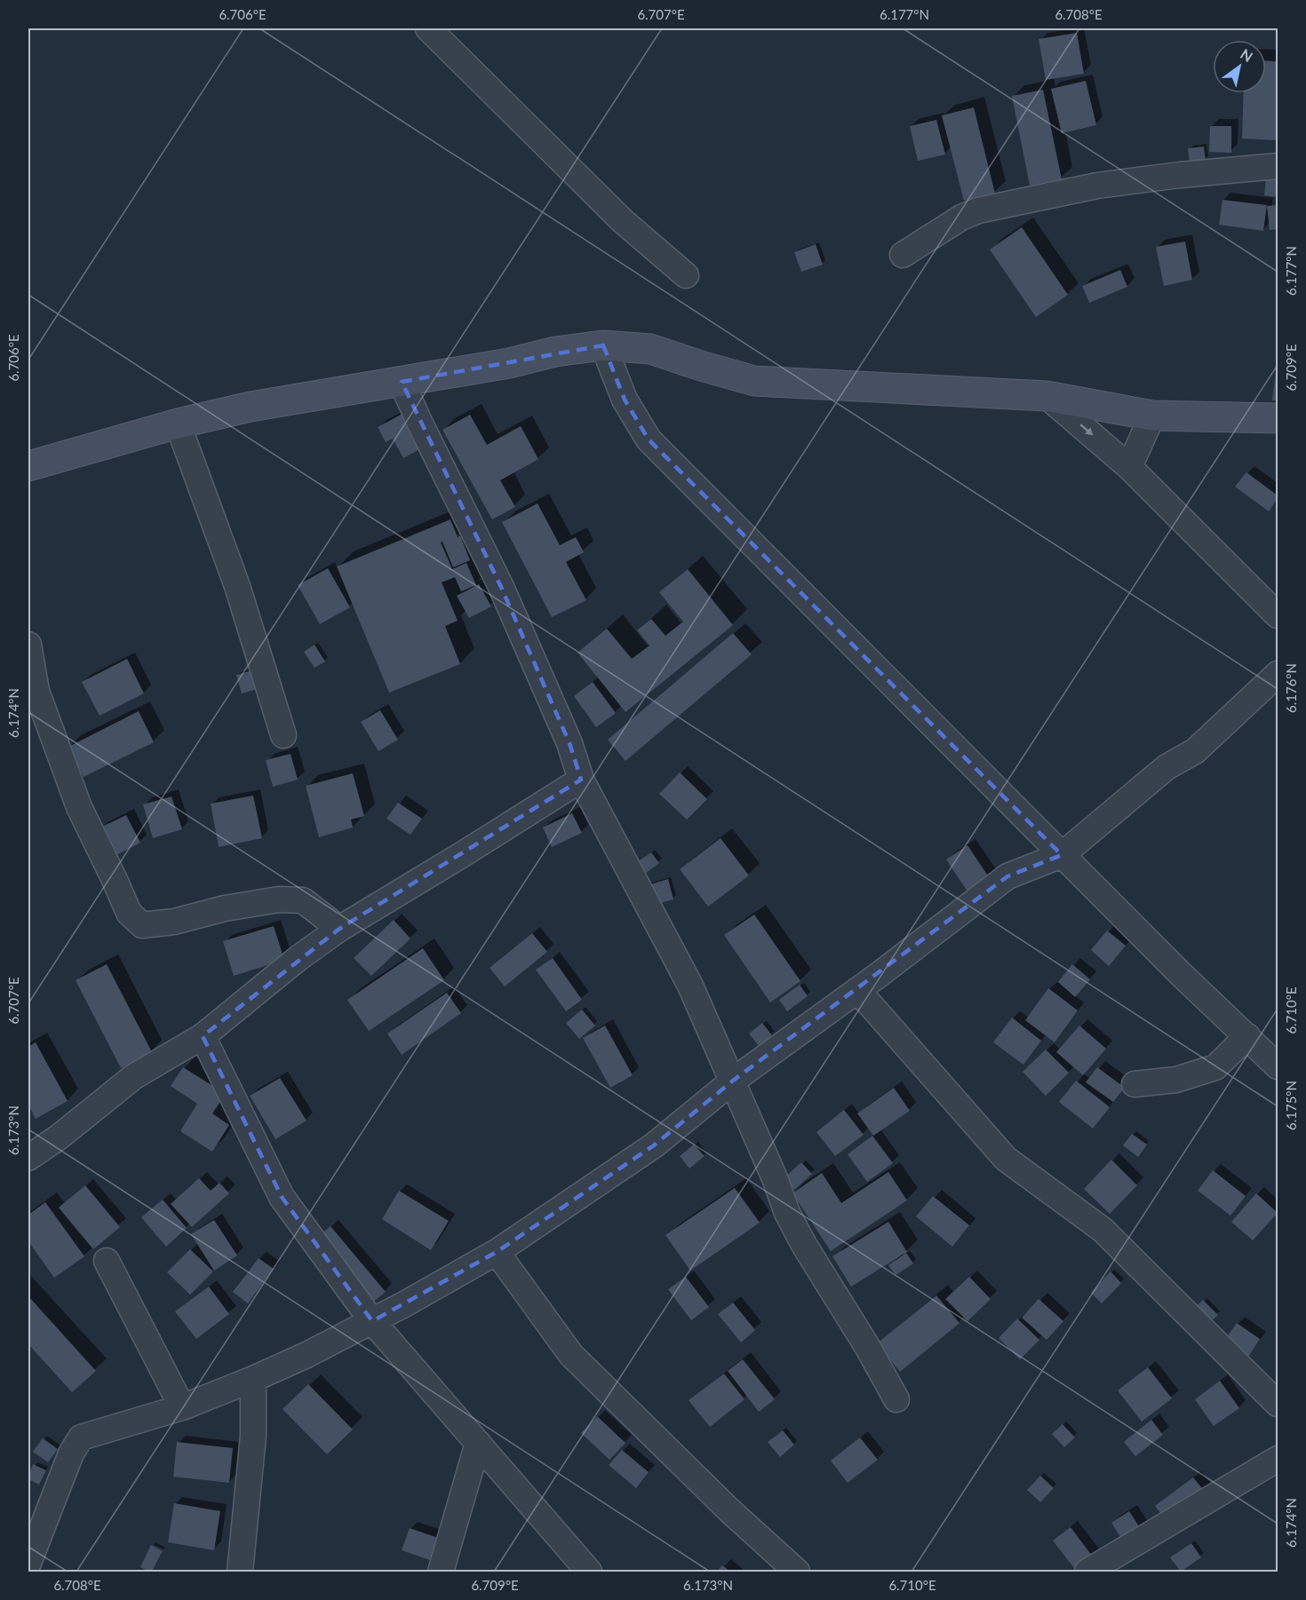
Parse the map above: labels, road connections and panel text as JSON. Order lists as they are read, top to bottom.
{
  "north": "top right",
  "coordinates": [
    "6.706°E",
    "6.707°E",
    "6.177°N",
    "6.708°E",
    "6.709°E",
    "6.176°N",
    "6.174°N",
    "6.710°E",
    "6.175°N",
    "6.173°N"
  ]
}
